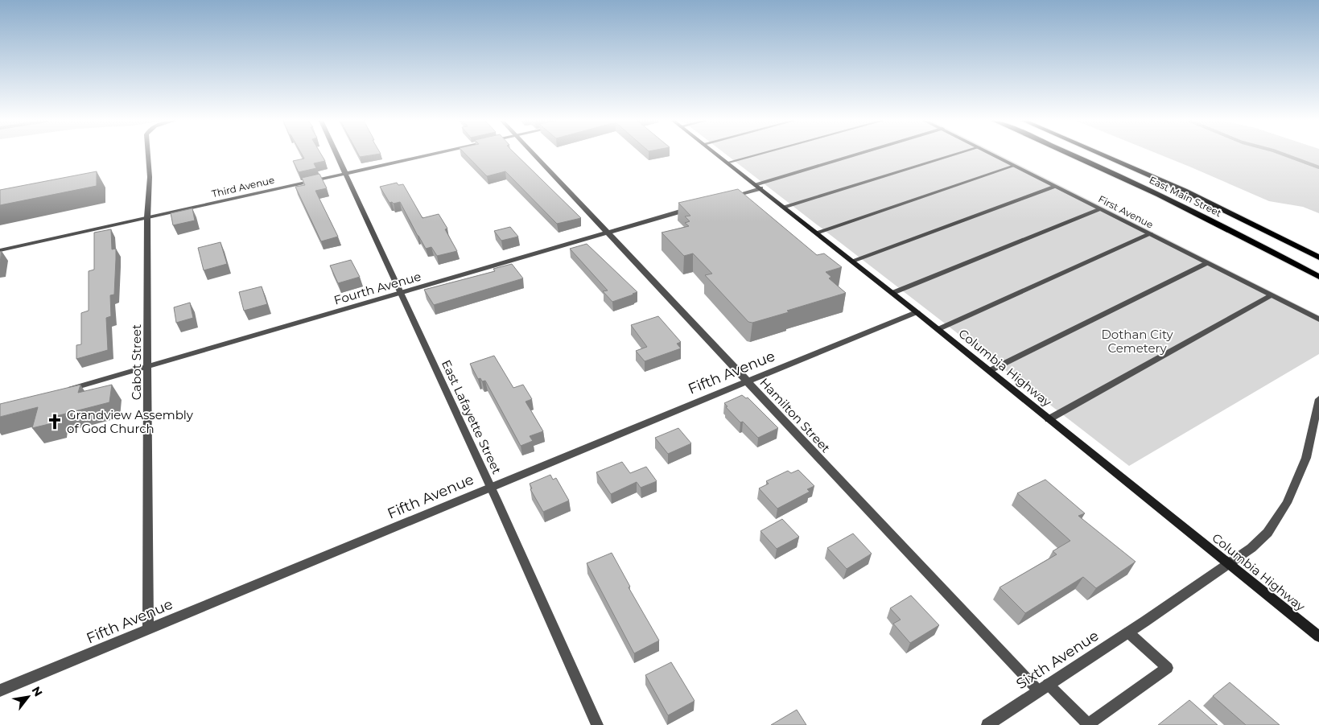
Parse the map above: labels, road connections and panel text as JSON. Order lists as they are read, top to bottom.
{
  "streets": {
    "main road": ["East Main Street", "Columbia Highway"],
    "street": [
      "Third Avenue",
      "First Avenue",
      "Fourth Avenue",
      "Cabot Street",
      "Fifth Avenue",
      "Hamilton Street",
      "East Lafayette Street",
      "Sixth Avenue"
    ]
  },
  "crossings": [
    ["Third Avenue", "Cabot Street"],
    ["Third Avenue", "East Lafayette Street"],
    ["Fourth Avenue", "Cabot Street"],
    ["Fourth Avenue", "Hamilton Street"],
    ["Fourth Avenue", "East Lafayette Street"],
    ["Cabot Street", "Fifth Avenue"],
    ["Columbia Highway", "Fifth Avenue"],
    ["Columbia Highway", "Sixth Avenue"],
    ["Fifth Avenue", "Hamilton Street"],
    ["Fifth Avenue", "East Lafayette Street"],
    ["Hamilton Street", "Sixth Avenue"]
  ],
  "parks": ["Dothan City Cemetery"],
  "places": {
    "church": ["Grandview Assembly of God Church"]
  },
  "north": "top right"
}
